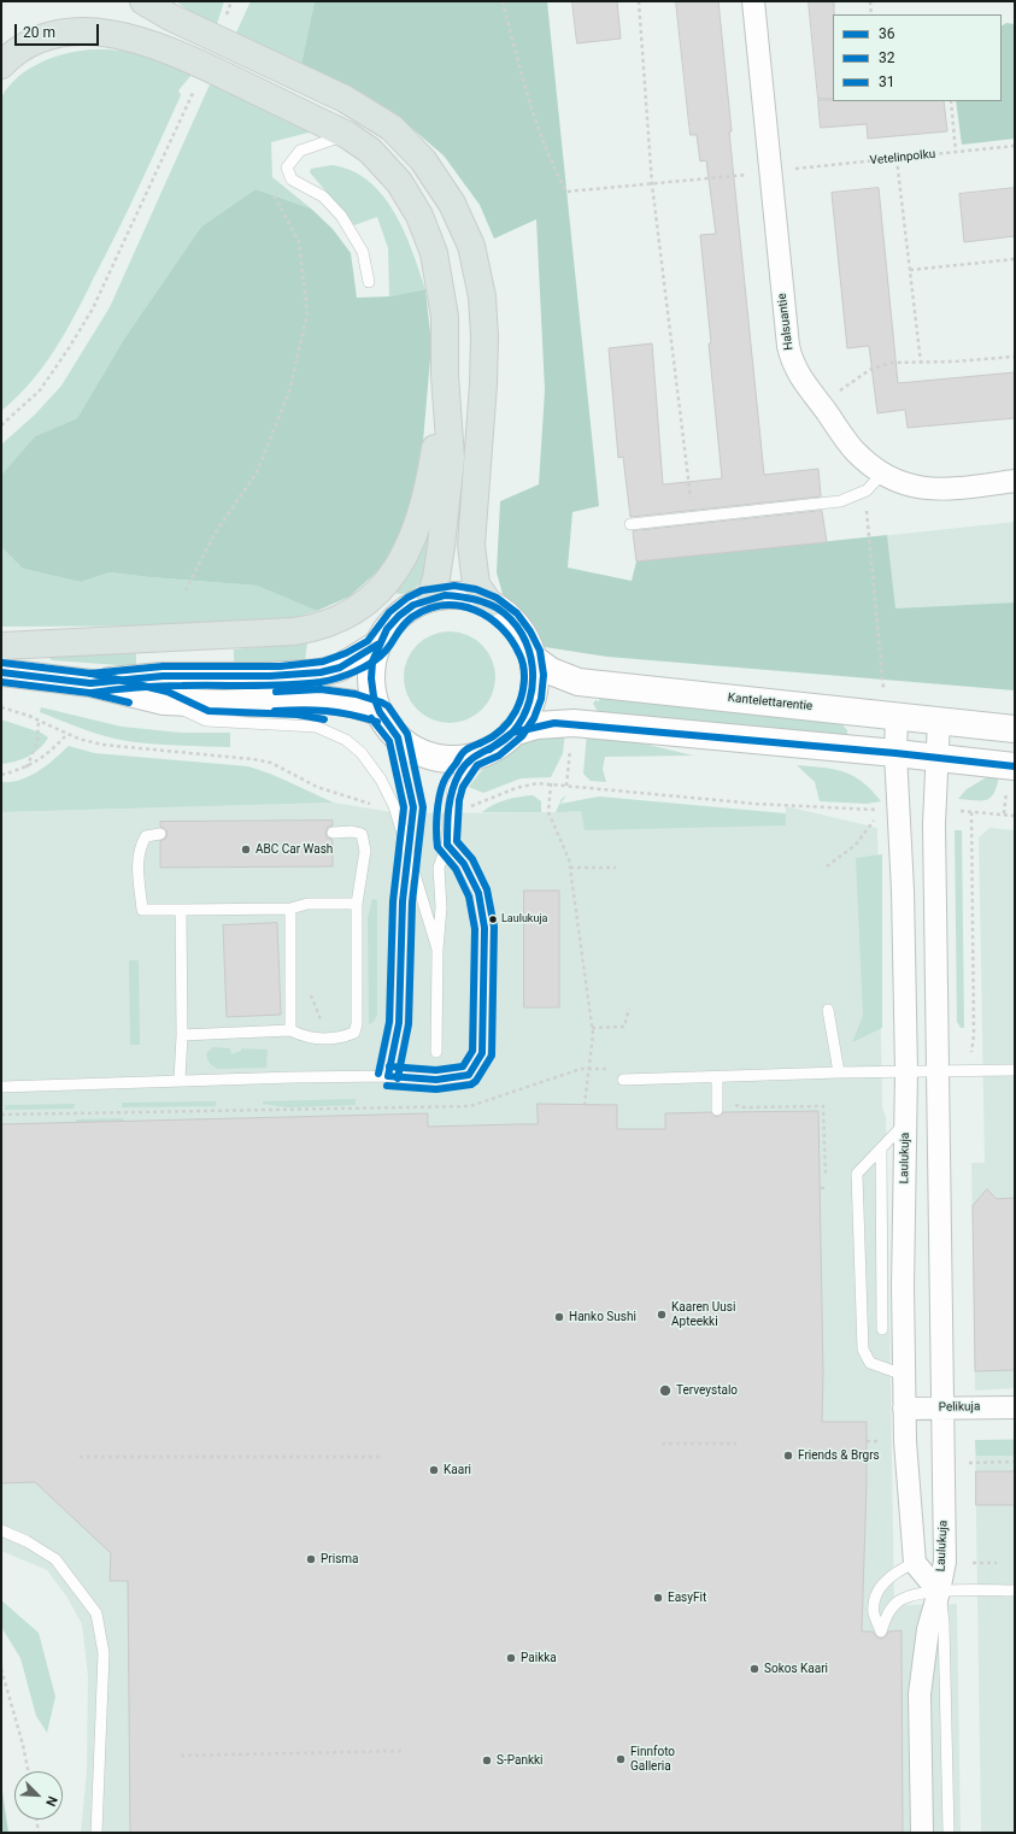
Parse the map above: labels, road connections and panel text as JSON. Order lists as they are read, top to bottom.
{
  "streets": {
    "main road": ["Kantelettarentie"],
    "street": ["Halsuantie", "Laulukuja", "Pelikuja"],
    "path": ["Vetelinpolku"]
  },
  "crossings": [
    ["Kantelettarentie", "Laulukuja"],
    ["Laulukuja", "Pelikuja"]
  ],
  "places": [
    "ABC Car Wash",
    "Laulukuja",
    "Kaaren Uusi Apteekki",
    "Hanko Sushi",
    "Terveystalo",
    "Friends & Brgrs",
    "Kaari",
    "Prisma",
    "EasyFit",
    "Paikka",
    "Sokos Kaari",
    "Finnfoto Galleria",
    "S-Pankki"
  ],
  "lines": ["transit line 31", "transit line 36", "transit line 32"],
  "legend": ["36", "32", "31"],
  "scale_bar": "20 m",
  "north": "bottom right"
}
